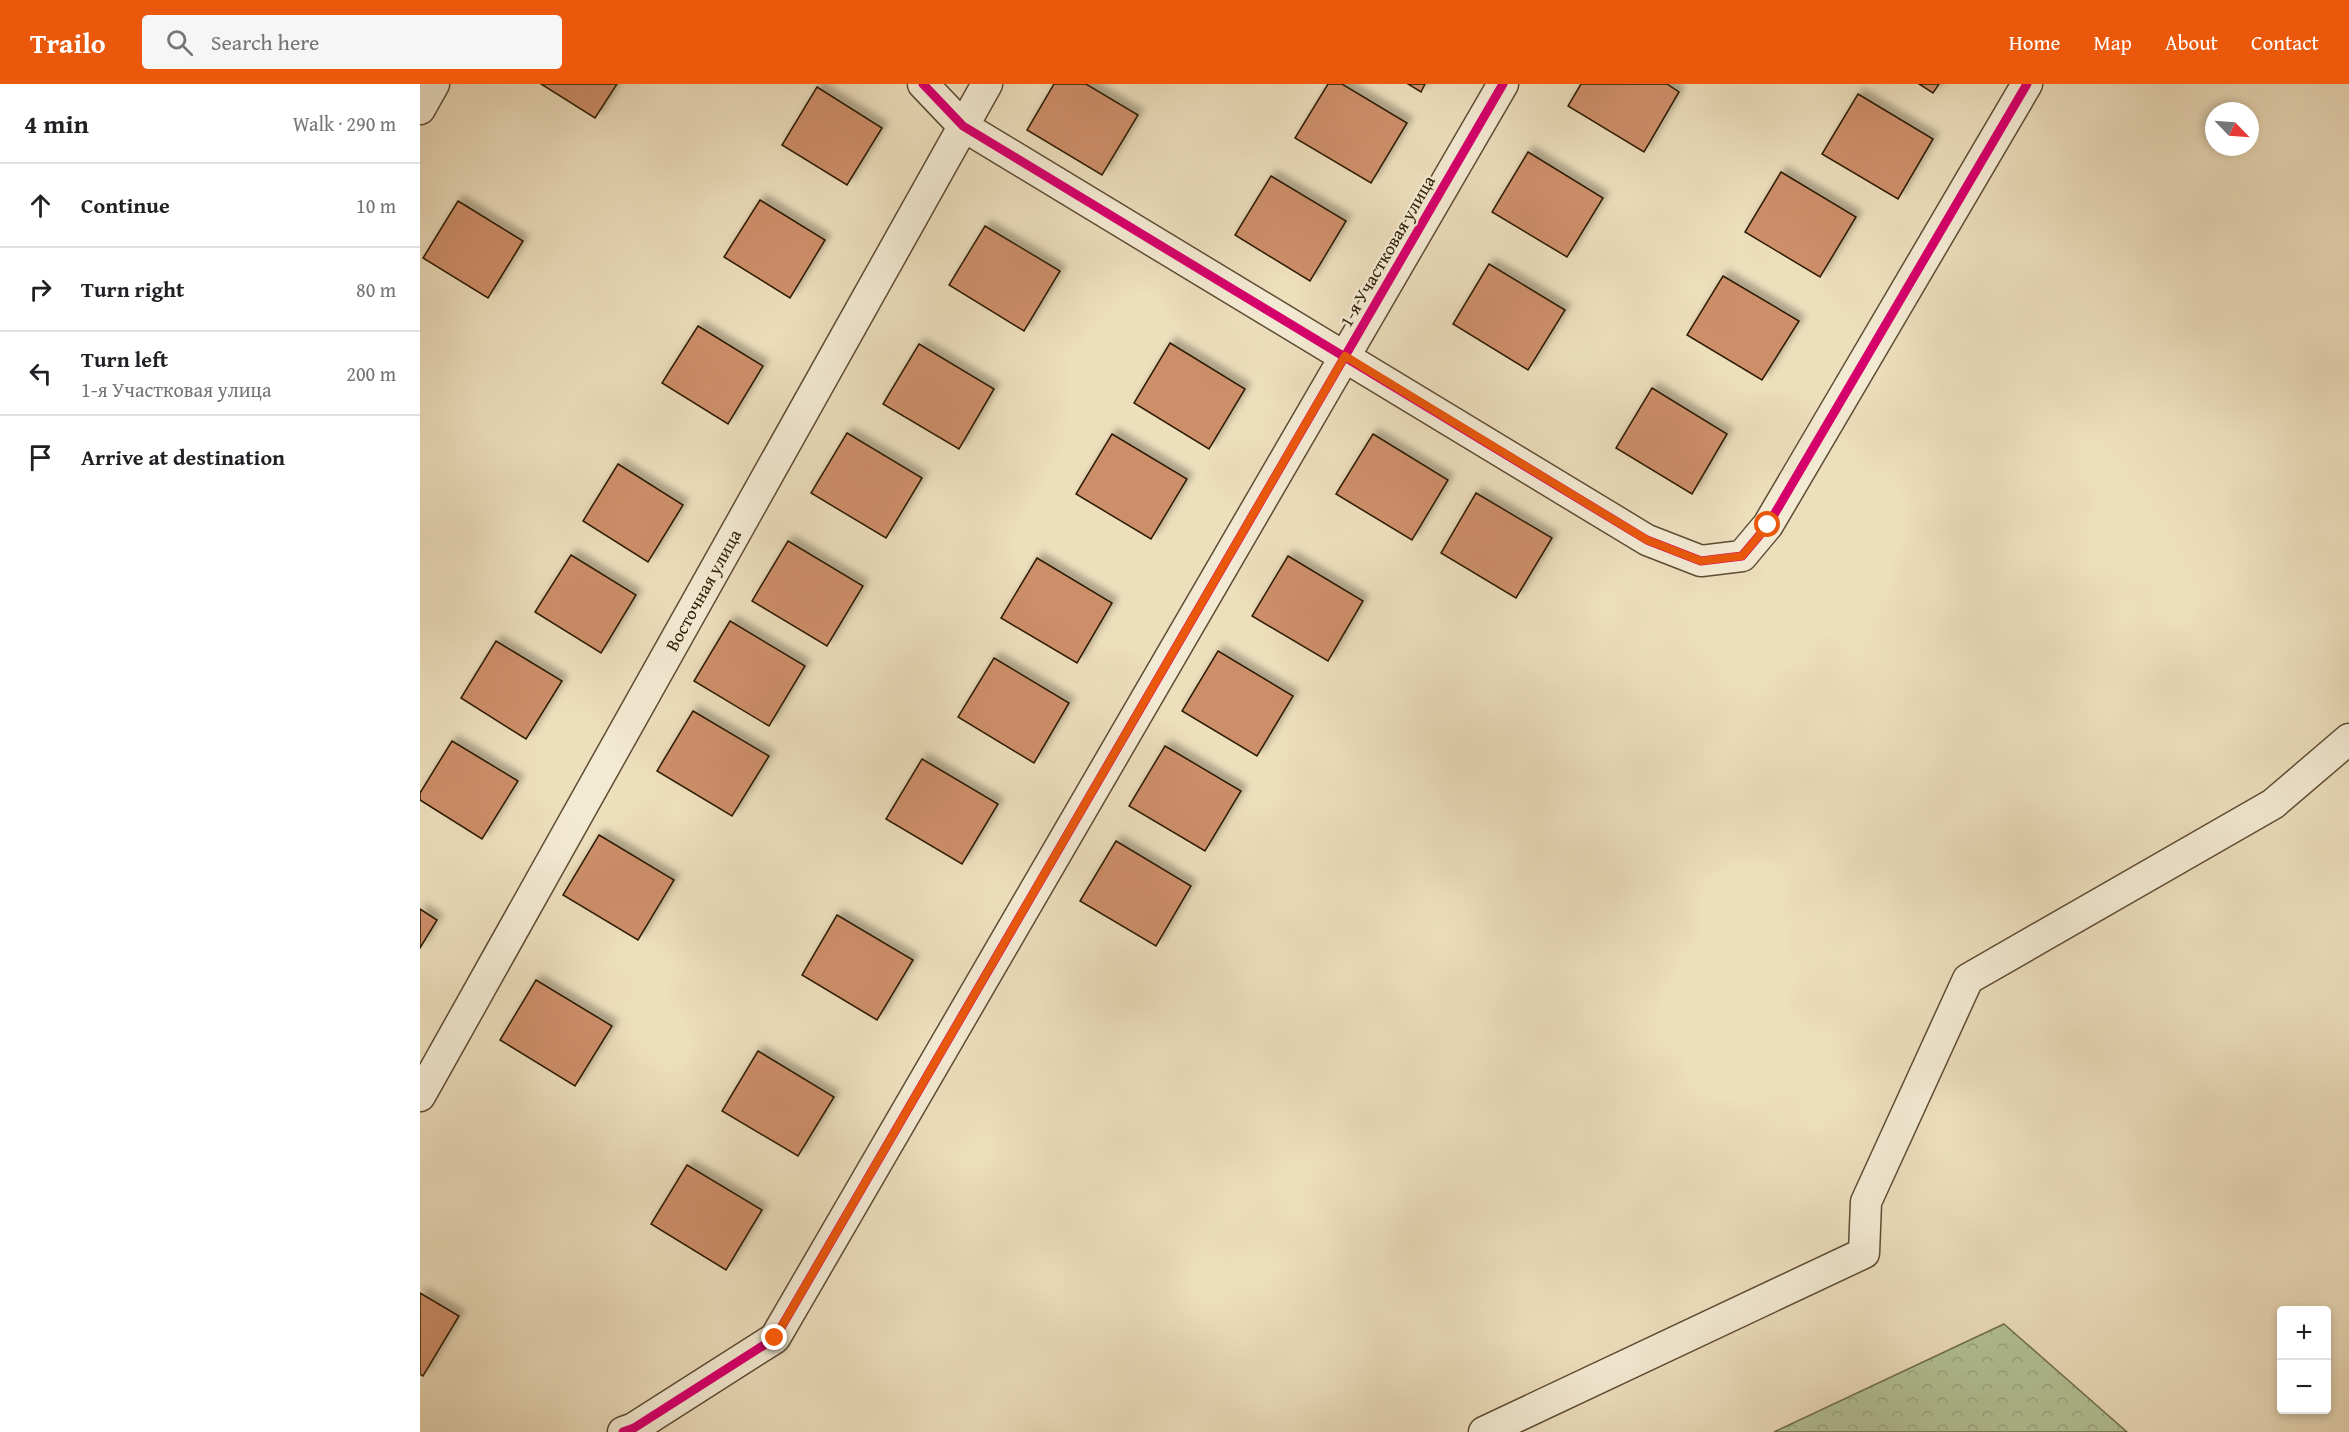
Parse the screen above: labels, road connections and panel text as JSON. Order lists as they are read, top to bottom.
{
  "streets": {
    "street": ["1-я Участковая улица", "Восточная улица"]
  },
  "north": "bottom right",
  "page": {
    "header": "Trailo",
    "search": "Search here",
    "nav": [
      "Home",
      "Map",
      "About",
      "Contact"
    ],
    "heading": ["4 min", "Walk · 290 m"],
    "list": [
      ["Continue", "10 m"],
      ["Turn right", "80 m"],
      ["Turn left", "1-я Участковая улица", "200 m"],
      "Arrive at destination"
    ],
    "map_buttons": ["+", "−"]
  }
}
